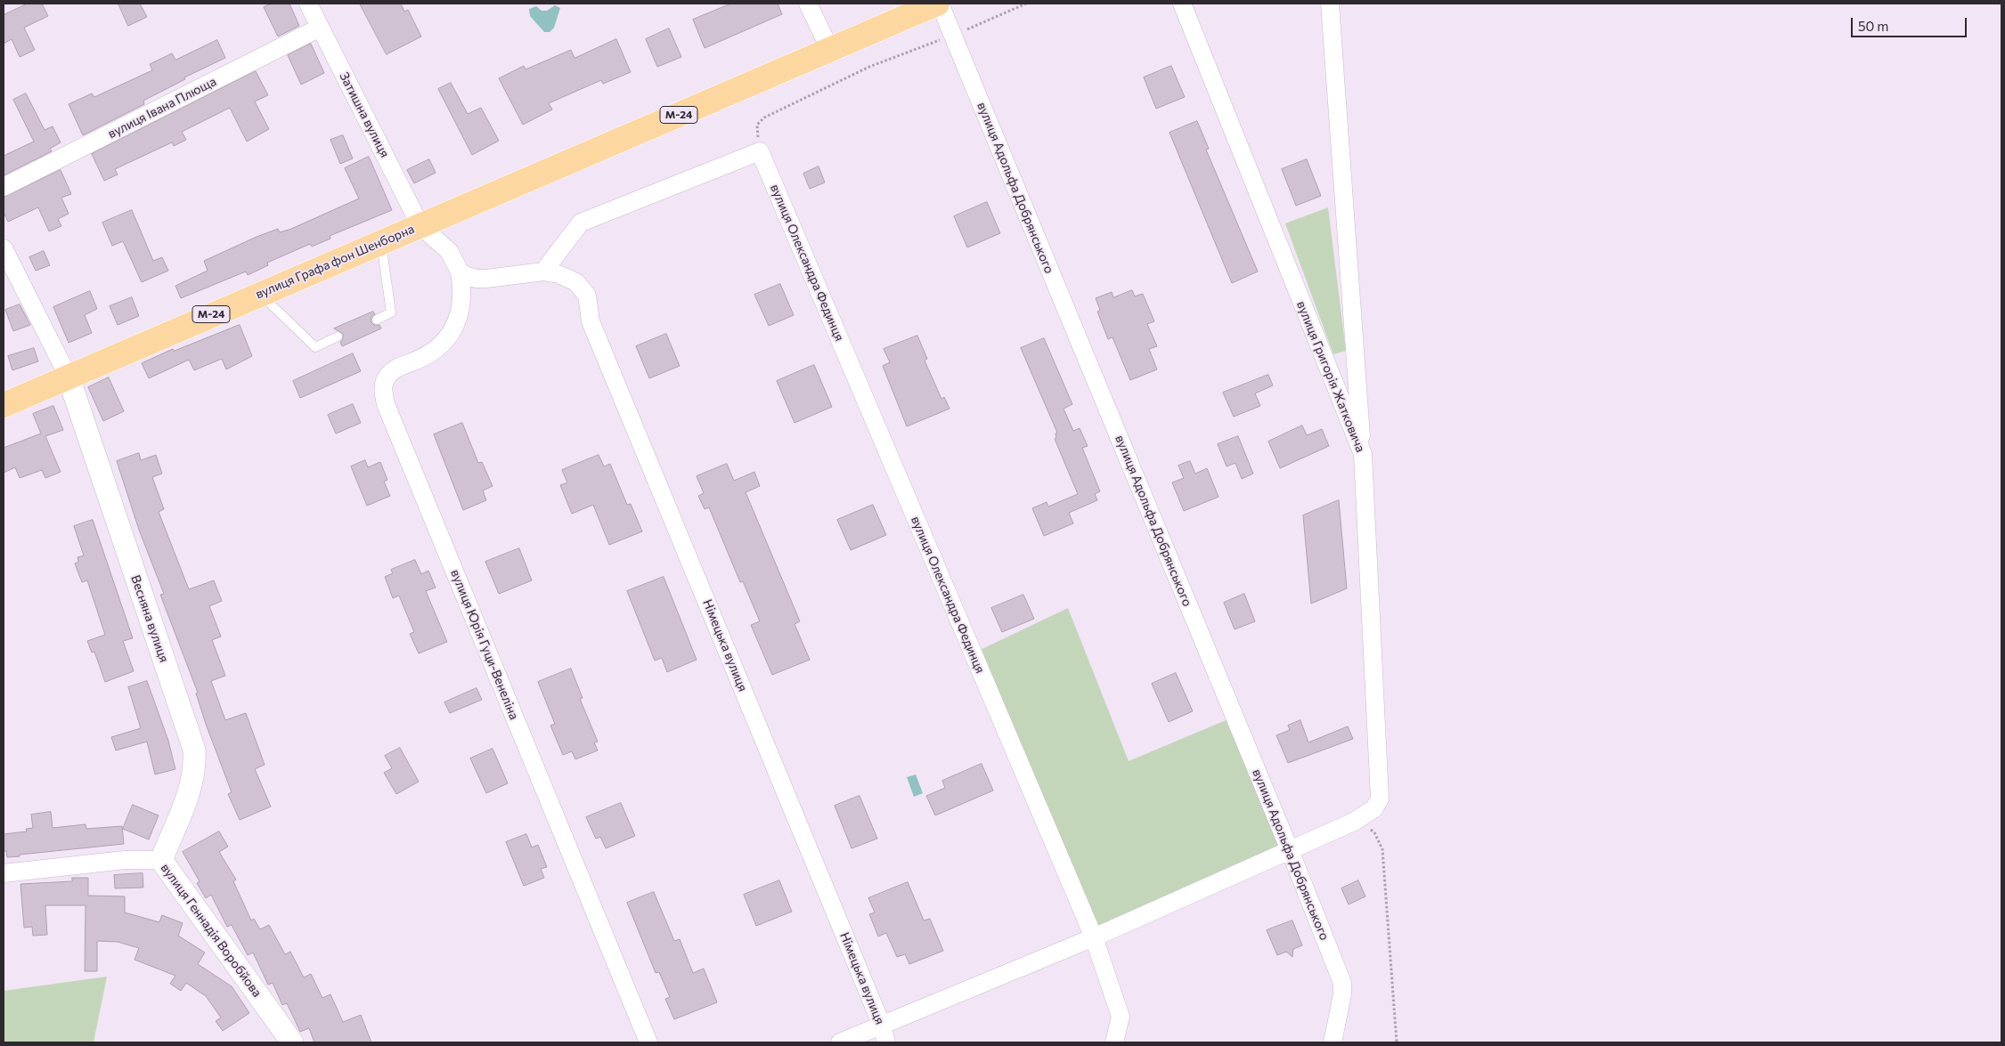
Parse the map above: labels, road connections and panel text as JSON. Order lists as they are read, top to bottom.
{
  "streets": {
    "highway": ["М-24", "вулиця Графа фон Шенборна"],
    "street": [
      "вулиця Івана Плюща",
      "Затишна вулиця",
      "вулиця Адольфа Добрянського",
      "вулиця Олександра Фединця",
      "вулиця Григорія Жатковича",
      "Весняна вулиця",
      "вулиця Юрія Гуци-Венеліна",
      "Німецька вулиця",
      "вулиця Геннадія Воробйова"
    ]
  },
  "crossings": [
    ["вулиця Івана Плюща", "Затишна вулиця"],
    ["Затишна вулиця", "М-24"],
    ["Затишна вулиця", "вулиця Графа фон Шенборна"],
    ["М-24", "вулиця Адольфа Добрянського"],
    ["М-24", "вулиця Графа фон Шенборна"],
    ["вулиця Адольфа Добрянського", "вулиця Григорія Жатковича"],
    ["вулиця Графа фон Шенборна", "Весняна вулиця"],
    ["вулиця Графа фон Шенборна", "вулиця Юрія Гуци-Венеліна"],
    ["вулиця Олександра Фединця", "вулиця Григорія Жатковича"],
    ["вулиця Григорія Жатковича", "Німецька вулиця"],
    ["Весняна вулиця", "вулиця Геннадія Воробйова"]
  ],
  "scale_bar": "50 m"
}
